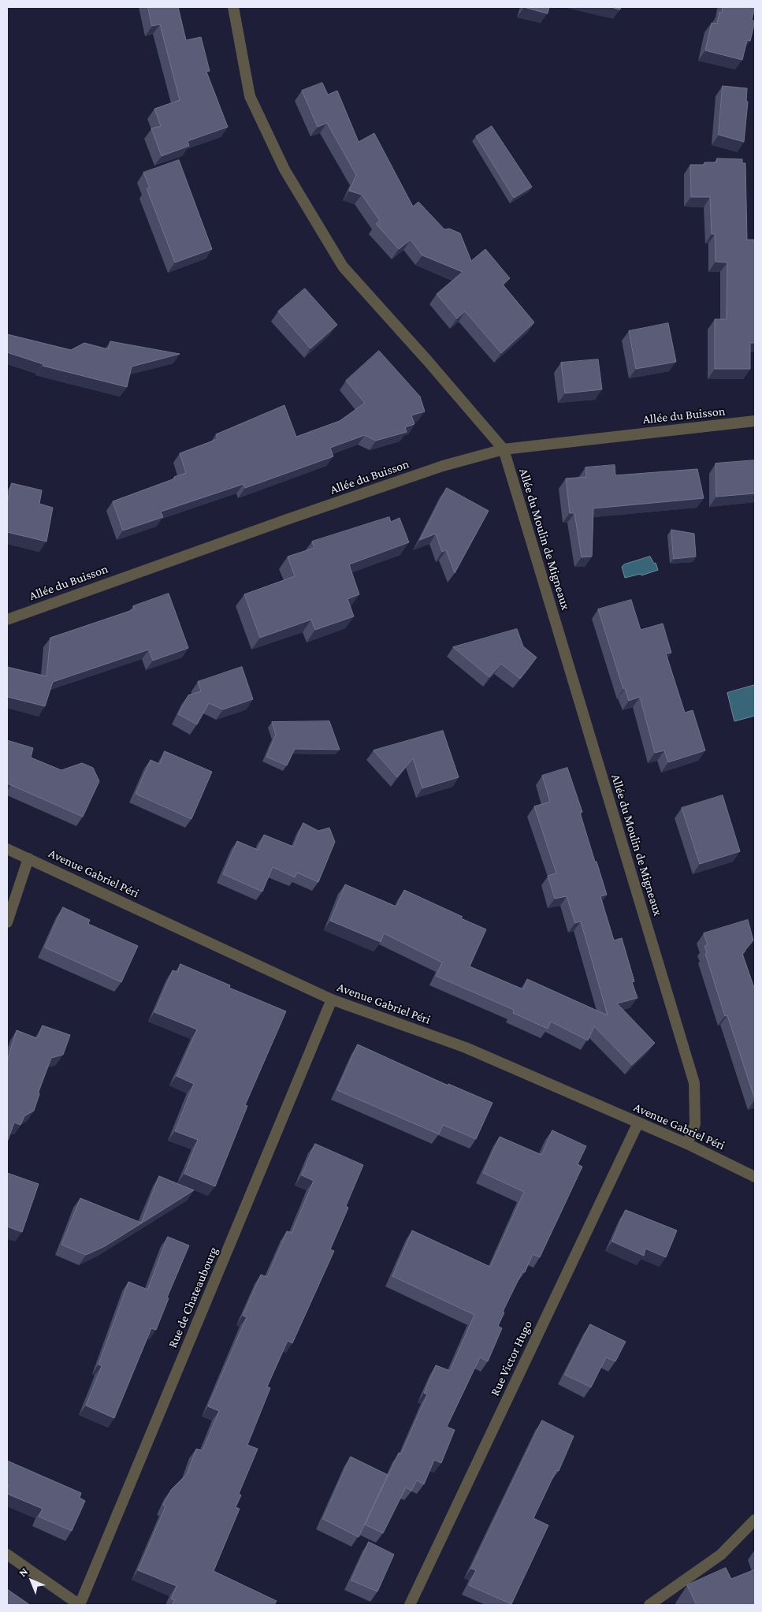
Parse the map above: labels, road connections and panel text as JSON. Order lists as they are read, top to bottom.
{
  "streets": {
    "street": [
      "Allée du Buisson",
      "Allée du Moulin de Migneaux",
      "Avenue Gabriel Péri",
      "Rue de Chateaubourg",
      "Rue Victor Hugo"
    ]
  },
  "crossings": [
    ["Allée du Buisson", "Allée du Moulin de Migneaux"],
    ["Allée du Moulin de Migneaux", "Avenue Gabriel Péri"],
    ["Avenue Gabriel Péri", "Rue de Chateaubourg"],
    ["Avenue Gabriel Péri", "Rue Victor Hugo"]
  ],
  "north": "top left"
}
